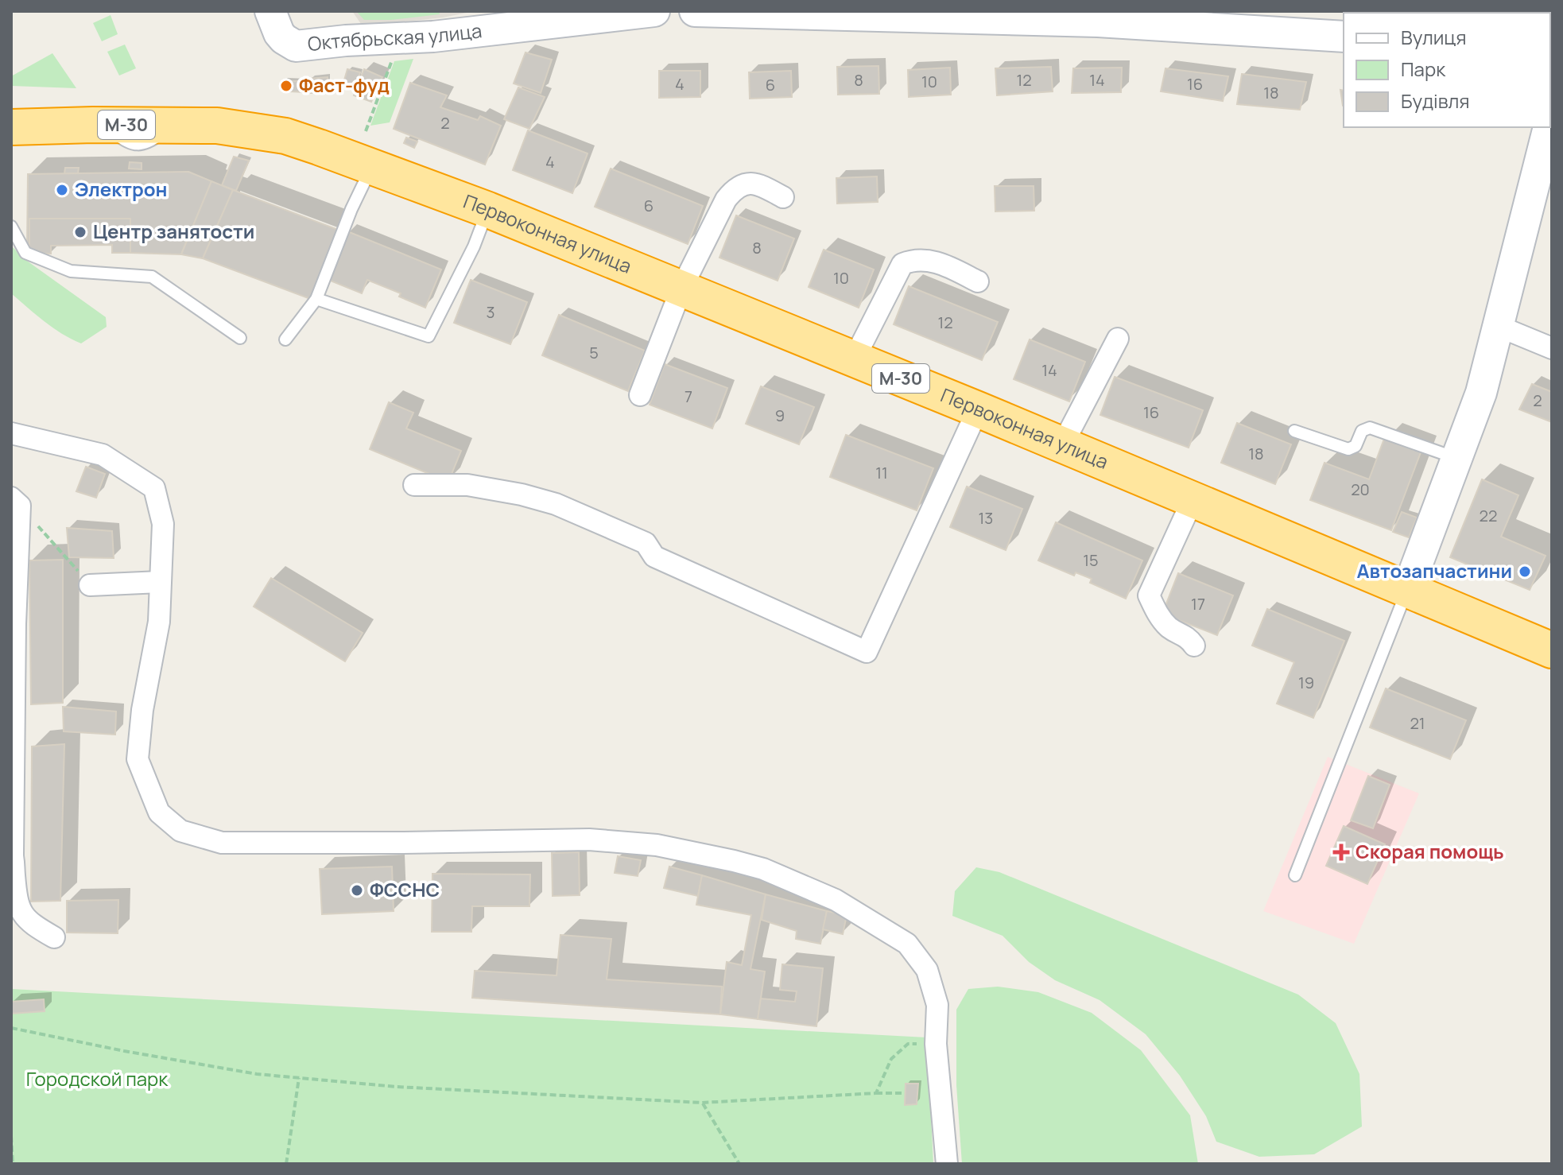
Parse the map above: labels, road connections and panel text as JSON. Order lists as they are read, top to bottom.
{
  "streets": {
    "highway": ["М-30", "Первоконная улица"],
    "main road": ["Октябрьская улица"]
  },
  "parks": ["Городской парк"],
  "places": {
    "other": [
      "Фаст-фуд",
      "Электрон",
      "Центр занятости",
      "Автозапчастини",
      "ФССНС"
    ],
    "health": ["Скорая помощь"]
  },
  "house_numbers": [
    "8",
    "12",
    "14",
    "10",
    "4",
    "16",
    "6",
    "18",
    "2",
    "4",
    "6",
    "8",
    "10",
    "3",
    "12",
    "5",
    "14",
    "7",
    "2",
    "16",
    "9",
    "18",
    "11",
    "20",
    "22",
    "13",
    "15",
    "17",
    "19",
    "21"
  ],
  "legend": ["Вулиця", "Парк", "Будівля"]
}
